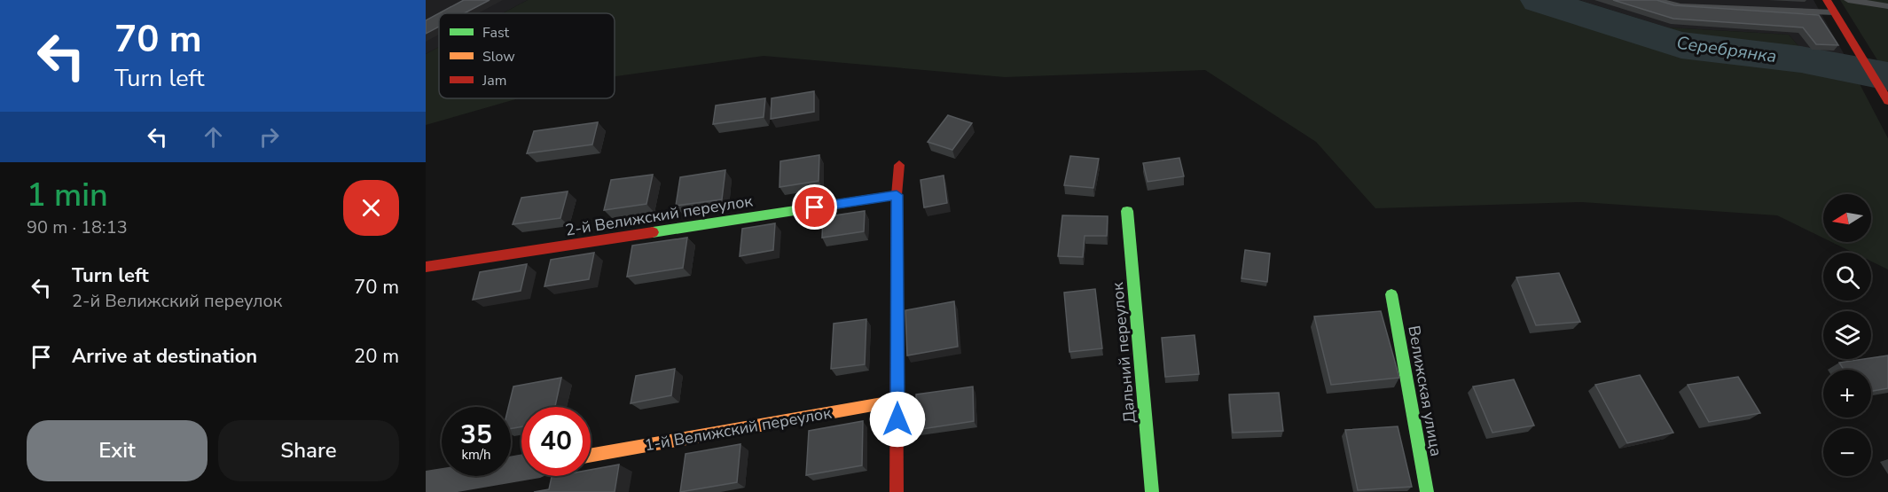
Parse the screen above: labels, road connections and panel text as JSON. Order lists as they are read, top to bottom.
{
  "streets": {
    "street": [
      "2-й Велижский переулок",
      "Дальний переулок",
      "Велижская улица",
      "1-й Велижский переулок"
    ]
  },
  "water": ["Серебрянка"],
  "legend": ["Fast", "Slow", "Jam"],
  "north": "left",
  "page": {
    "turn": ["70 m", "Turn left"],
    "heading": ["1 min", "90 m · 18:13"],
    "map_buttons": ["+", "−"],
    "list": [
      {
        "name": "Turn left",
        "note": "2-й Велижский переулок",
        "value": "70 m"
      },
      {
        "name": "Arrive at destination",
        "value": "20 m"
      }
    ],
    "speed": "35 km/h",
    "limit": "40",
    "buttons": ["Exit", "Share"]
  }
}
